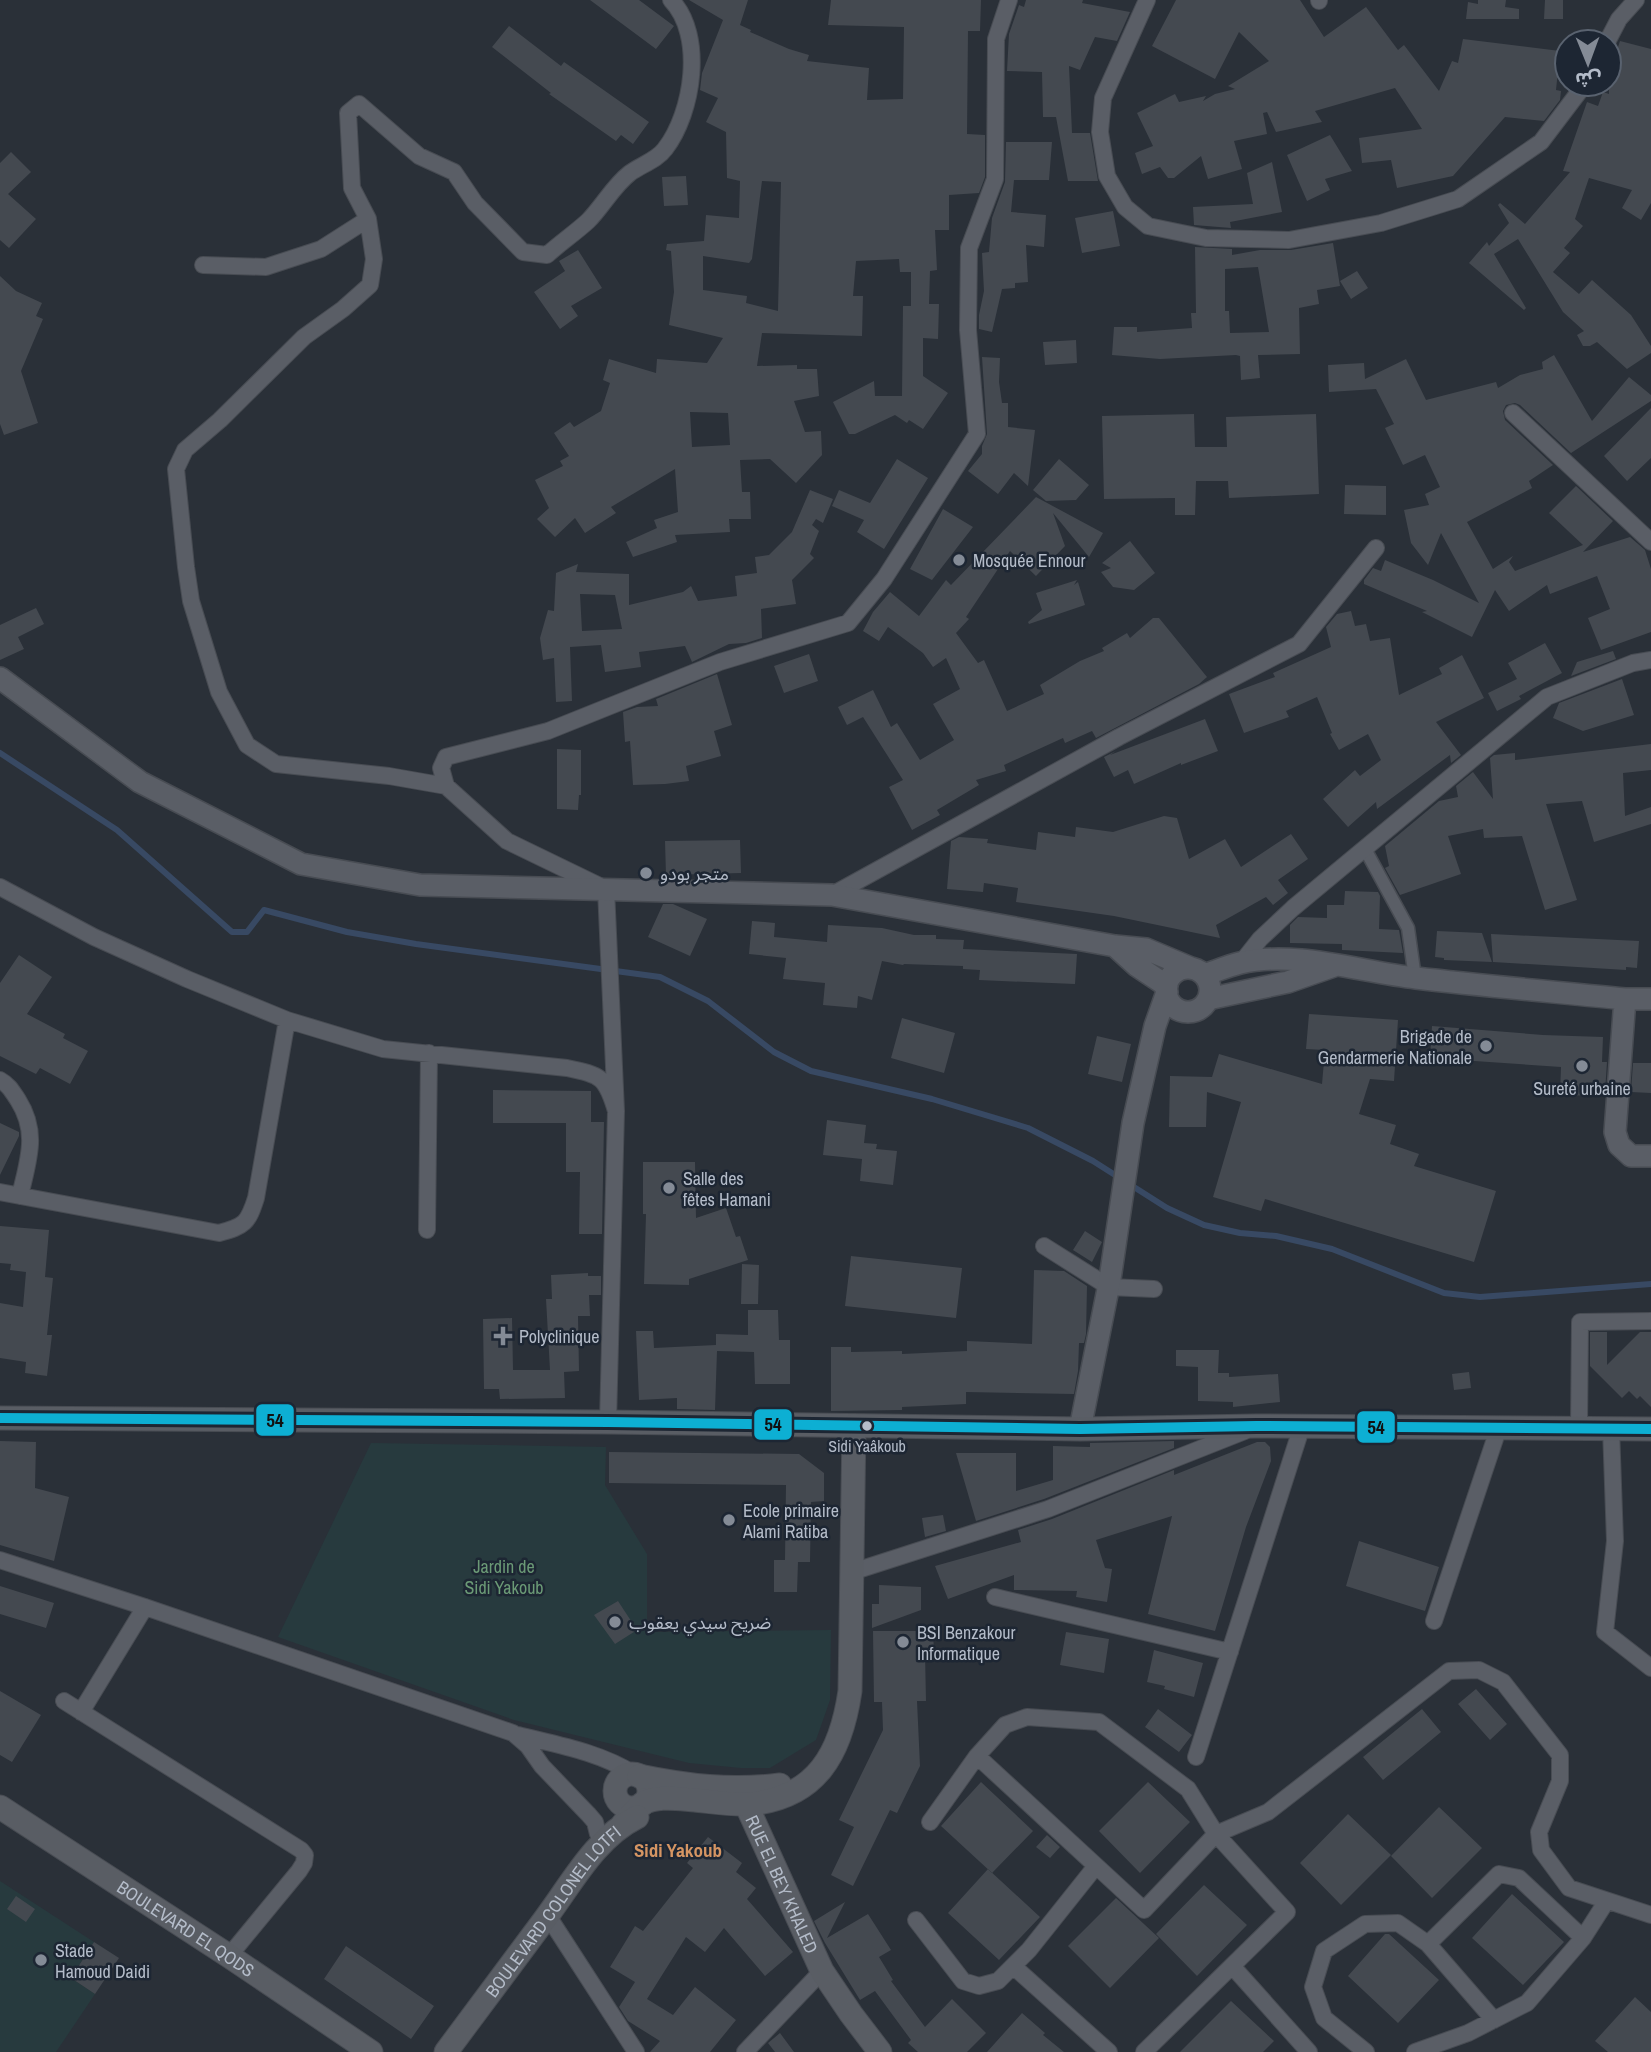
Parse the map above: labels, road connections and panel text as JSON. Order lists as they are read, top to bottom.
{
  "streets": {
    "main road": ["RUE EL BEY KHALED", "BOULEVARD COLONEL LOTFI", "BOULEVARD EL QODS"]
  },
  "districts": ["Sidi Yakoub"],
  "parks": ["Jardin de Sidi Yakoub"],
  "places": {
    "other": [
      "Mosquée Ennour",
      "متجر بودو",
      "Brigade de Gendarmerie Nationale",
      "Sureté urbaine",
      "Salle des fêtes Hamani",
      "Sidi Yaâkoub",
      "Ecole primaire Alami Ratiba",
      "ضريح سيدي يعقوب",
      "BSI Benzakour Informatique",
      "Stade Hamoud Daidi"
    ],
    "health": ["Polyclinique"]
  },
  "lines": ["transit line 54"],
  "north": "bottom"
}
